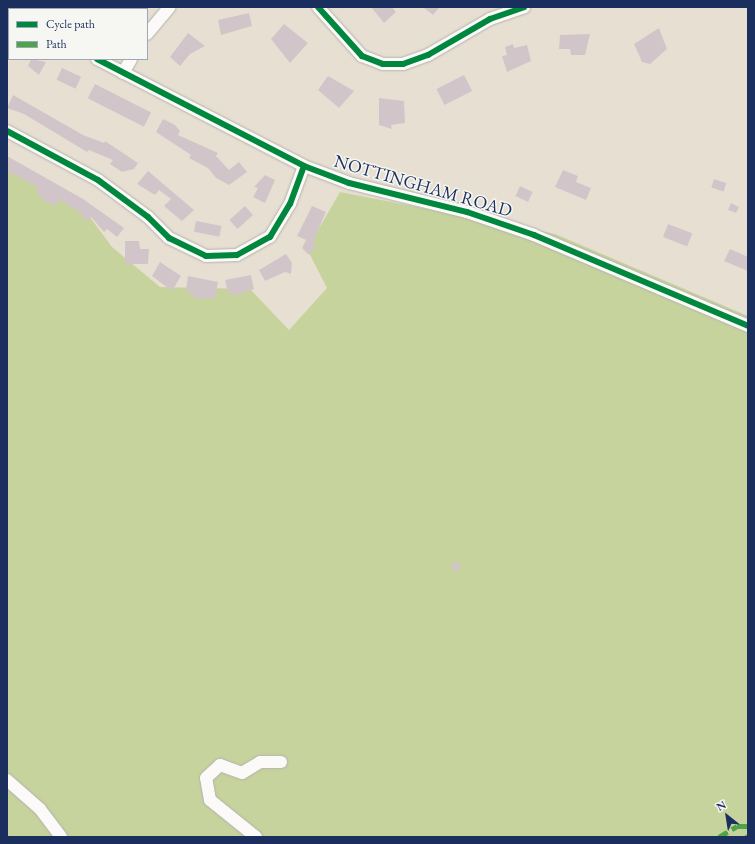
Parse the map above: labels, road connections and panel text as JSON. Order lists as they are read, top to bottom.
{
  "streets": {
    "street": ["NOTTINGHAM ROAD"]
  },
  "legend": ["Cycle path", "Path"],
  "north": "top left"
}
